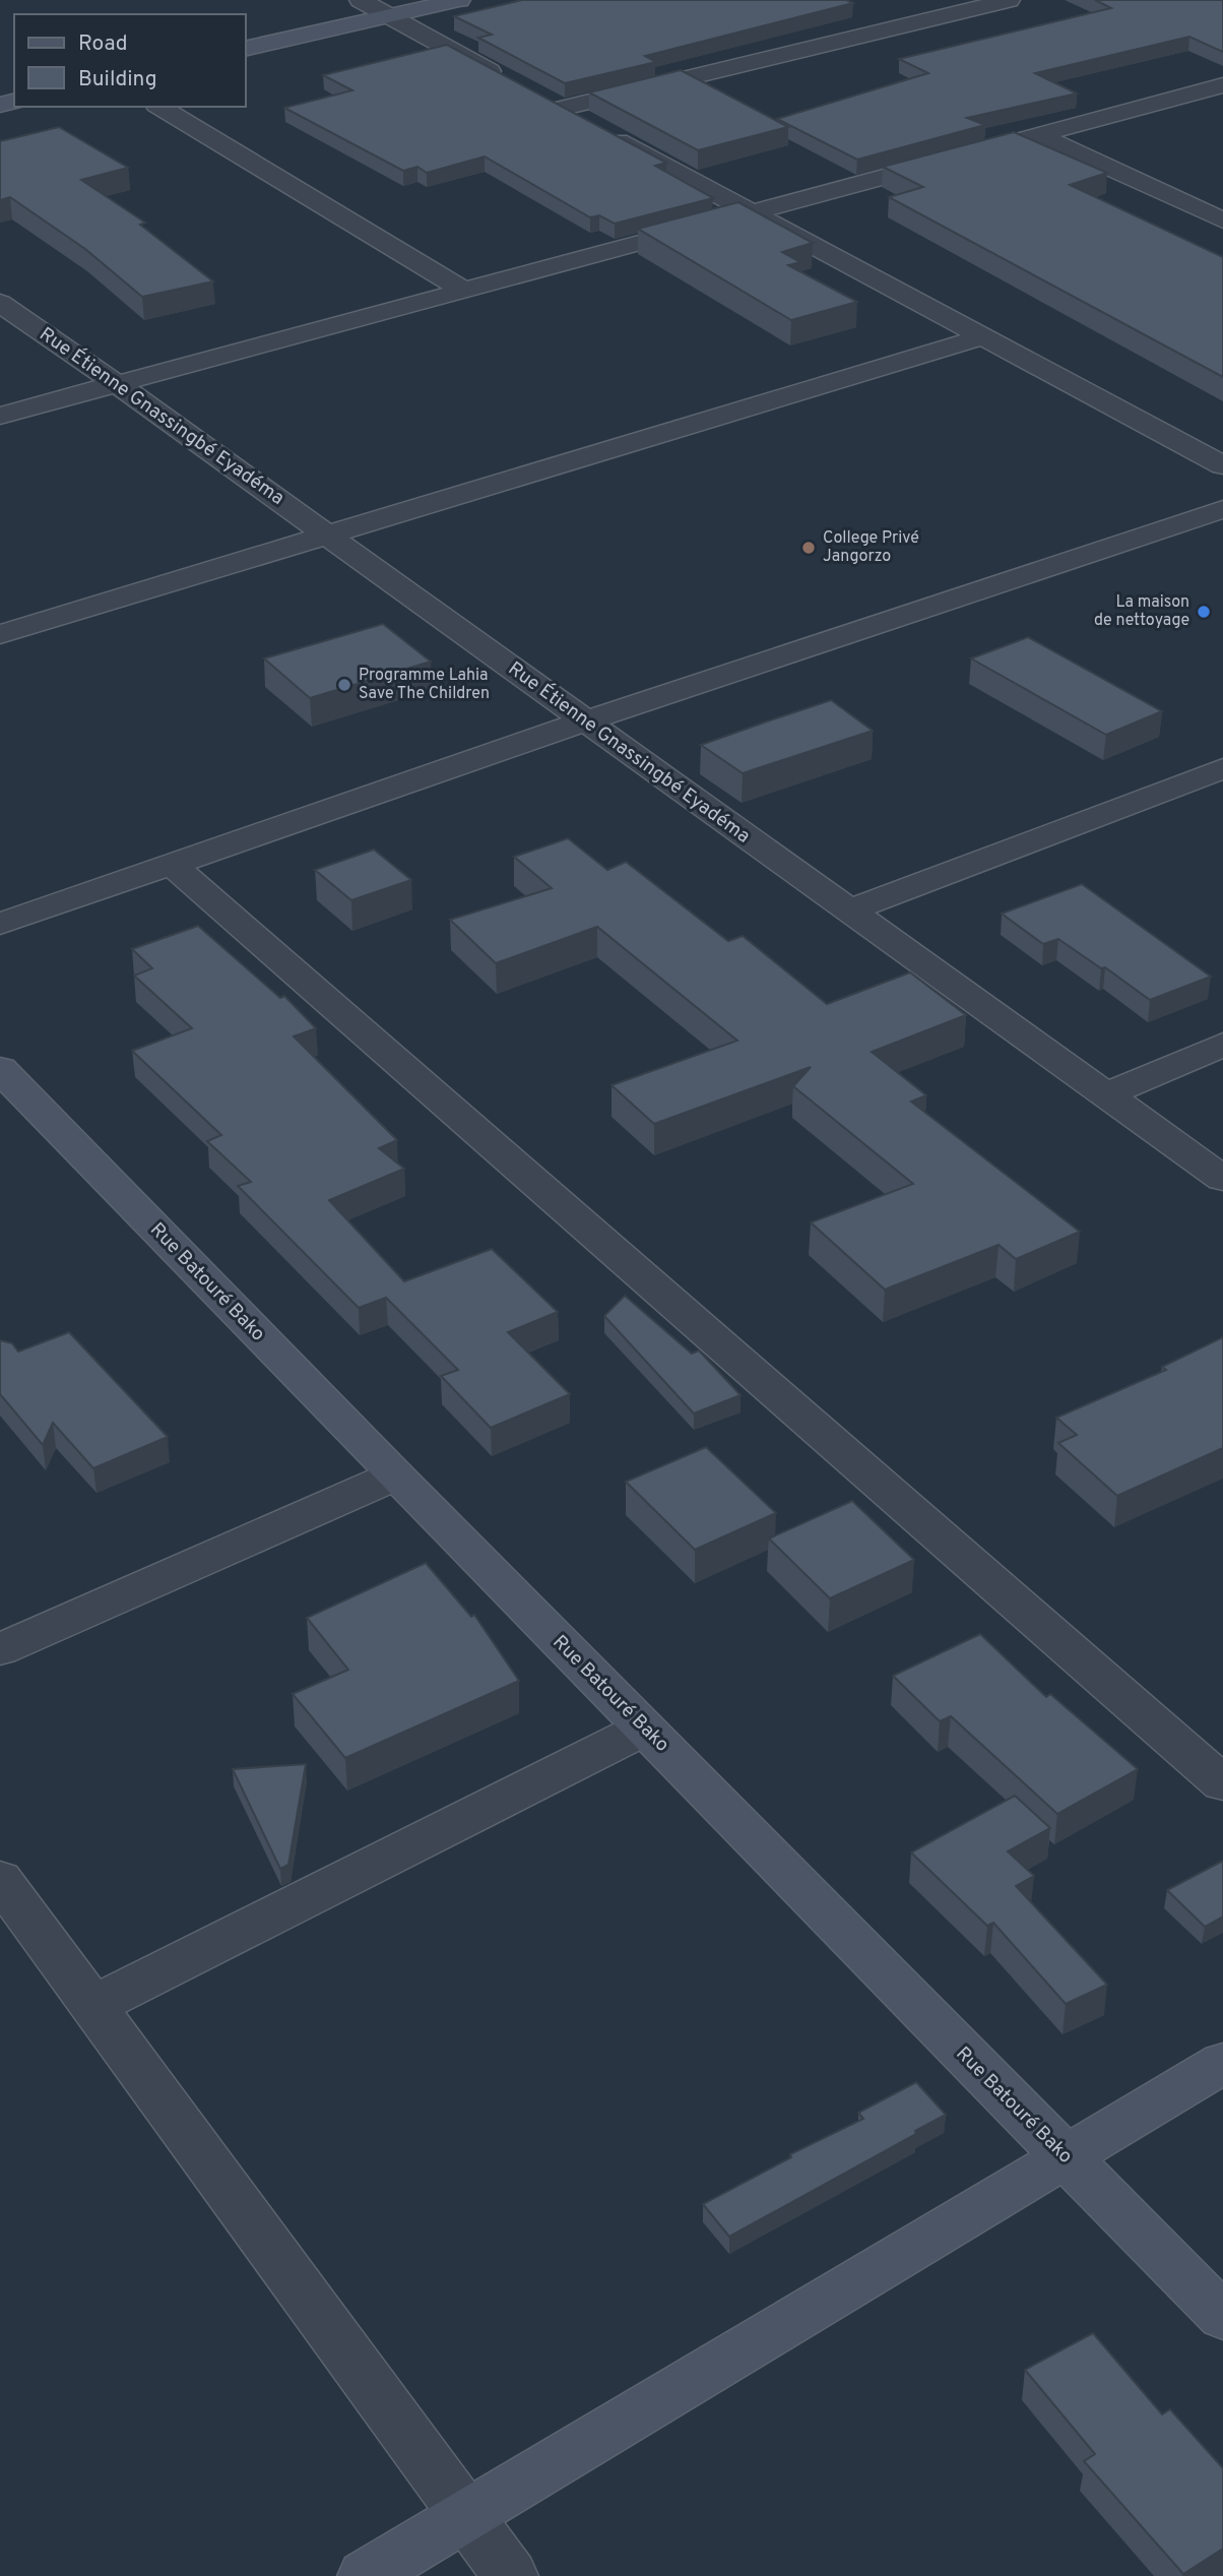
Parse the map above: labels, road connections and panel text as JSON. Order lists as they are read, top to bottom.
{
  "streets": {
    "main road": ["Rue Batouré Bako"],
    "street": ["Rue Étienne Gnassingbé Eyadéma"]
  },
  "places": ["College Privé Jangorzo", "La maison de nettoyage", "Programme Lahia Save The Children"],
  "legend": ["Road", "Building"]
}
